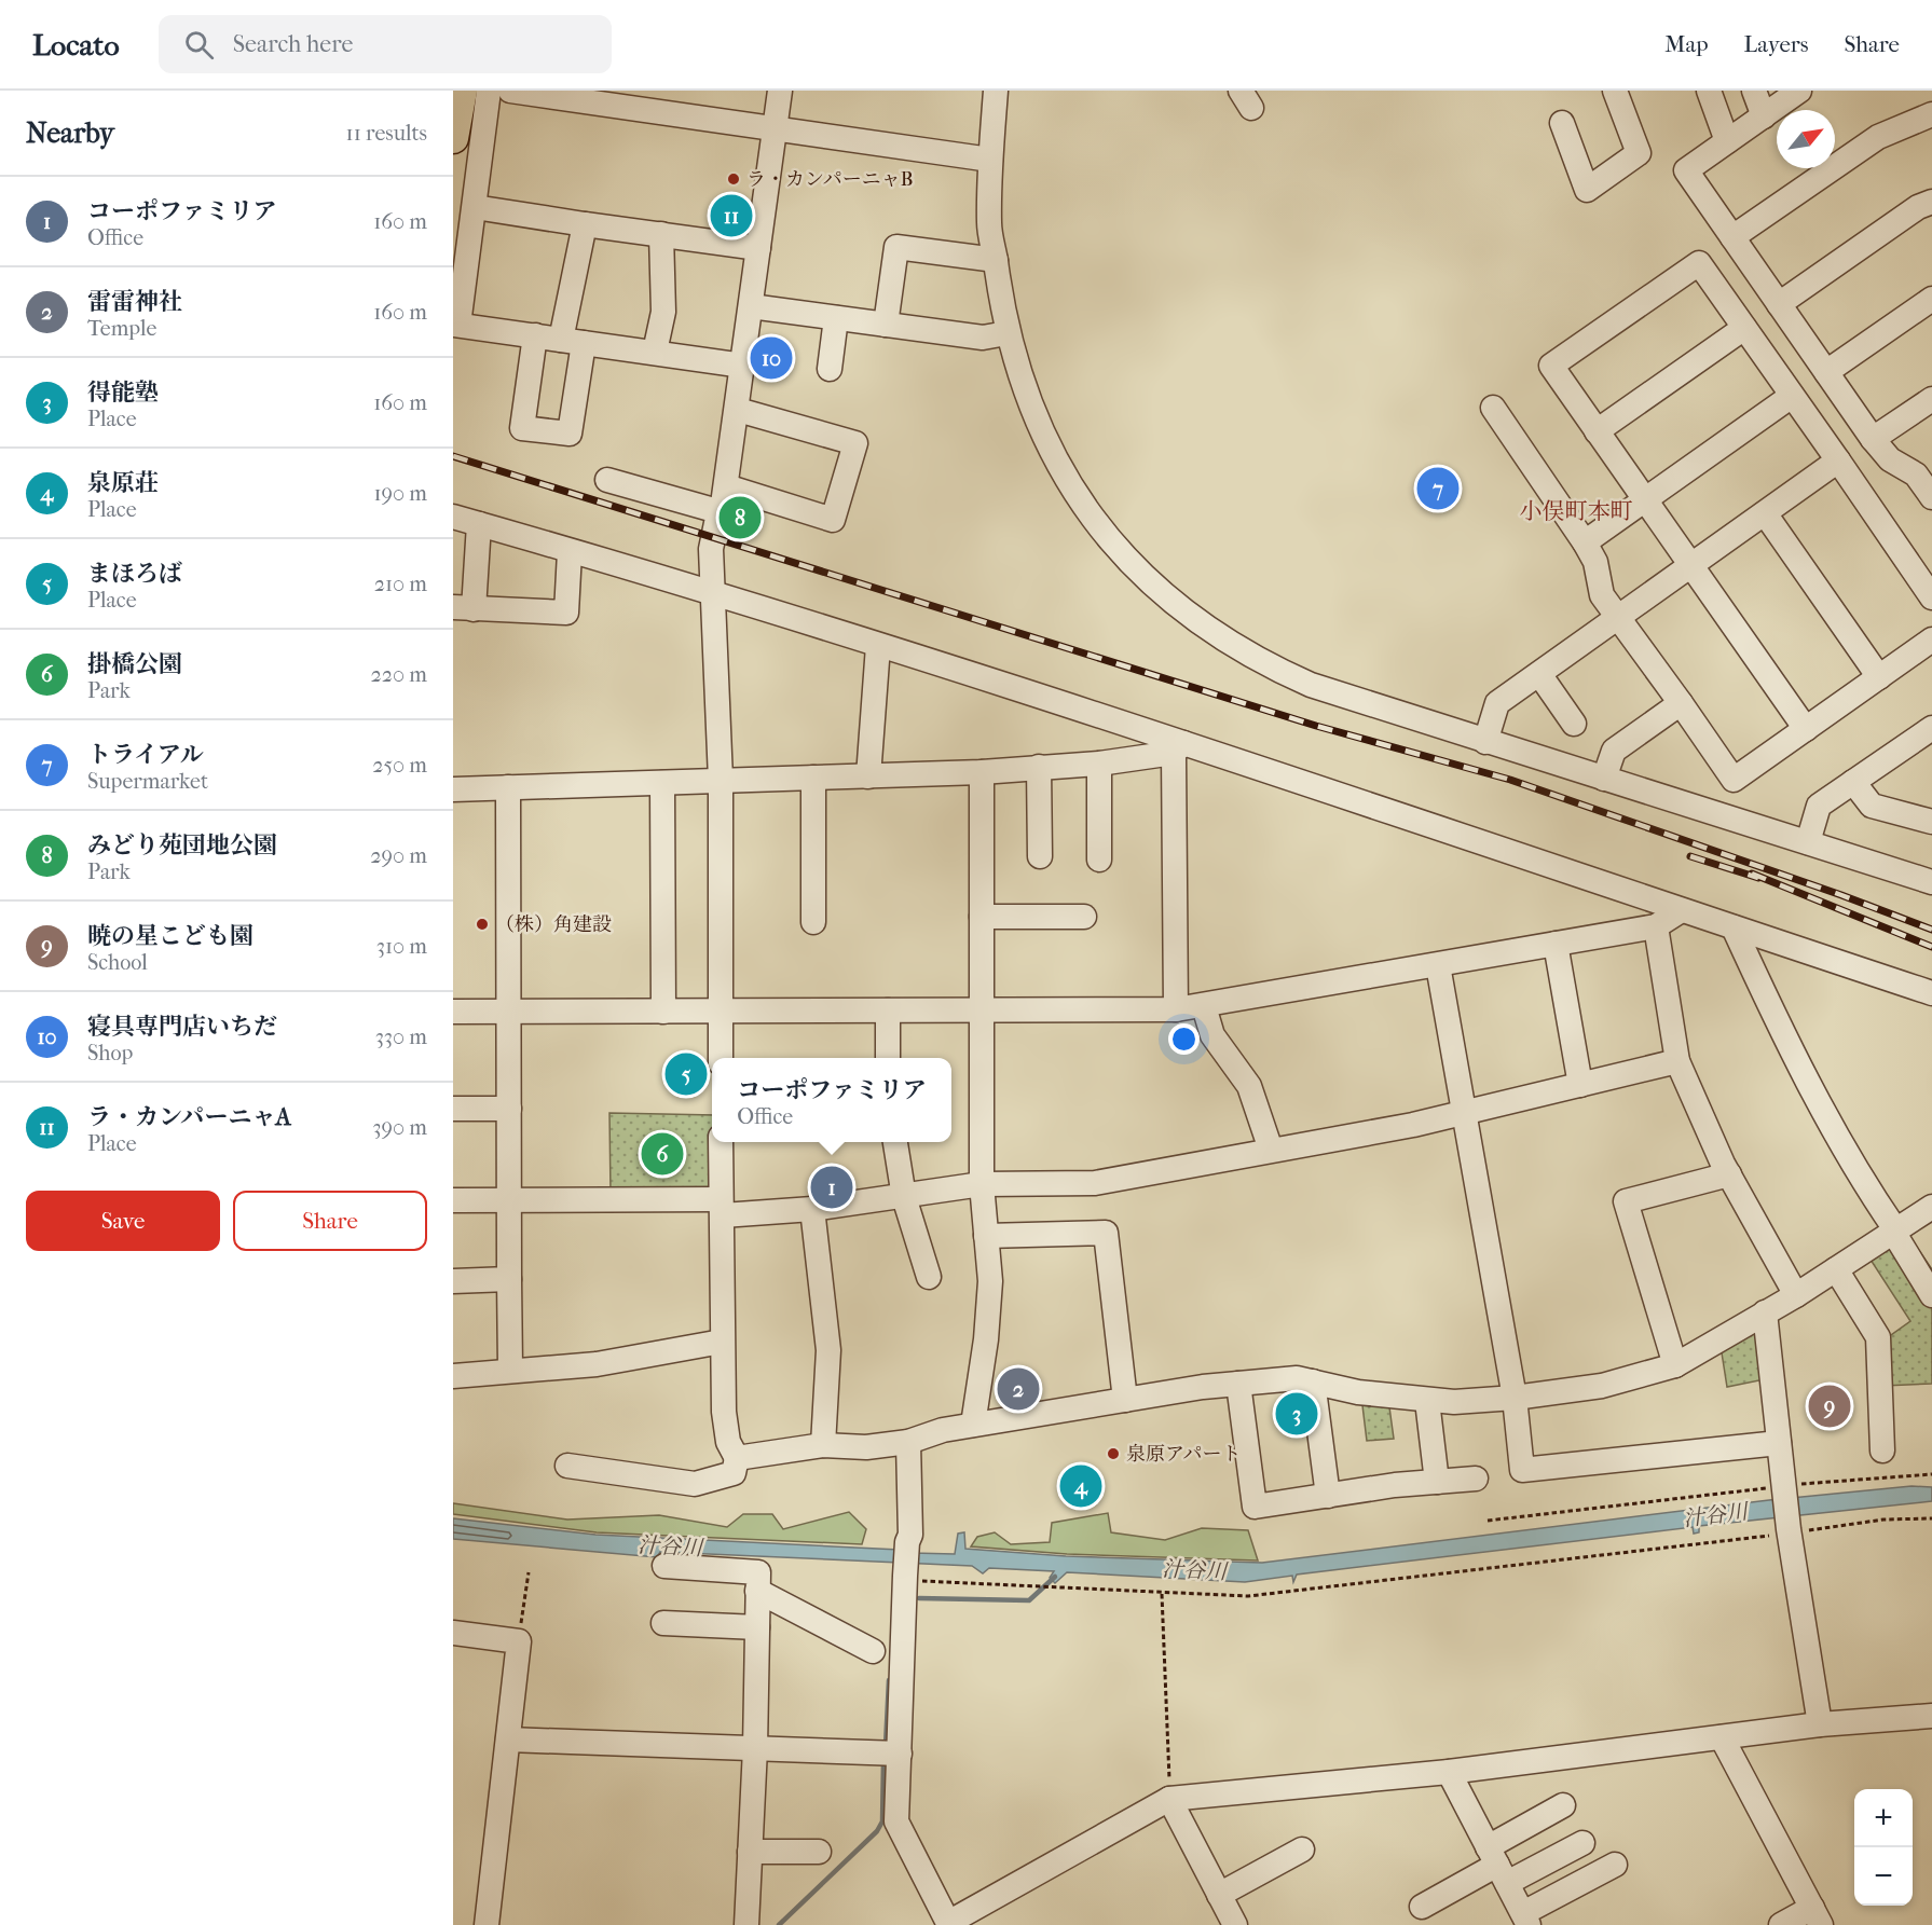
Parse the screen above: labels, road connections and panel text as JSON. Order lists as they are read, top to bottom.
{
  "districts": ["小俣町本町"],
  "water": ["汁谷川"],
  "places": ["ラ・カンパーニャB", "（株）角建設", "泉原アパート"],
  "north": "top right",
  "page": {
    "header": "Locato",
    "search": "Search here",
    "nav": ["Map", "Layers", "Share"],
    "heading": ["Nearby", "11 results"],
    "list": [
      {
        "mark": "1",
        "name": "コーポファミリア",
        "note": "Office",
        "value": "160 m"
      },
      {
        "mark": "2",
        "name": "雷雷神社",
        "note": "Temple",
        "value": "160 m"
      },
      {
        "mark": "3",
        "name": "得能塾",
        "note": "Place",
        "value": "160 m"
      },
      {
        "mark": "4",
        "name": "泉原荘",
        "note": "Place",
        "value": "190 m"
      },
      {
        "mark": "5",
        "name": "まほろば",
        "note": "Place",
        "value": "210 m"
      },
      {
        "mark": "6",
        "name": "掛橋公園",
        "note": "Park",
        "value": "220 m"
      },
      {
        "mark": "7",
        "name": "トライアル",
        "note": "Supermarket",
        "value": "250 m"
      },
      {
        "mark": "8",
        "name": "みどり苑団地公園",
        "note": "Park",
        "value": "290 m"
      },
      {
        "mark": "9",
        "name": "暁の星こども園",
        "note": "School",
        "value": "310 m"
      },
      {
        "mark": "10",
        "name": "寝具専門店いちだ",
        "note": "Shop",
        "value": "330 m"
      },
      {
        "mark": "11",
        "name": "ラ・カンパーニャA",
        "note": "Place",
        "value": "390 m"
      }
    ],
    "pins": [
      "11",
      "10",
      "7",
      "8",
      "5",
      "6",
      "1",
      "2",
      "9",
      "3",
      "4"
    ],
    "popup": ["コーポファミリア", "Office"],
    "buttons": ["Save", "Share"],
    "map_buttons": ["+", "−"]
  }
}
